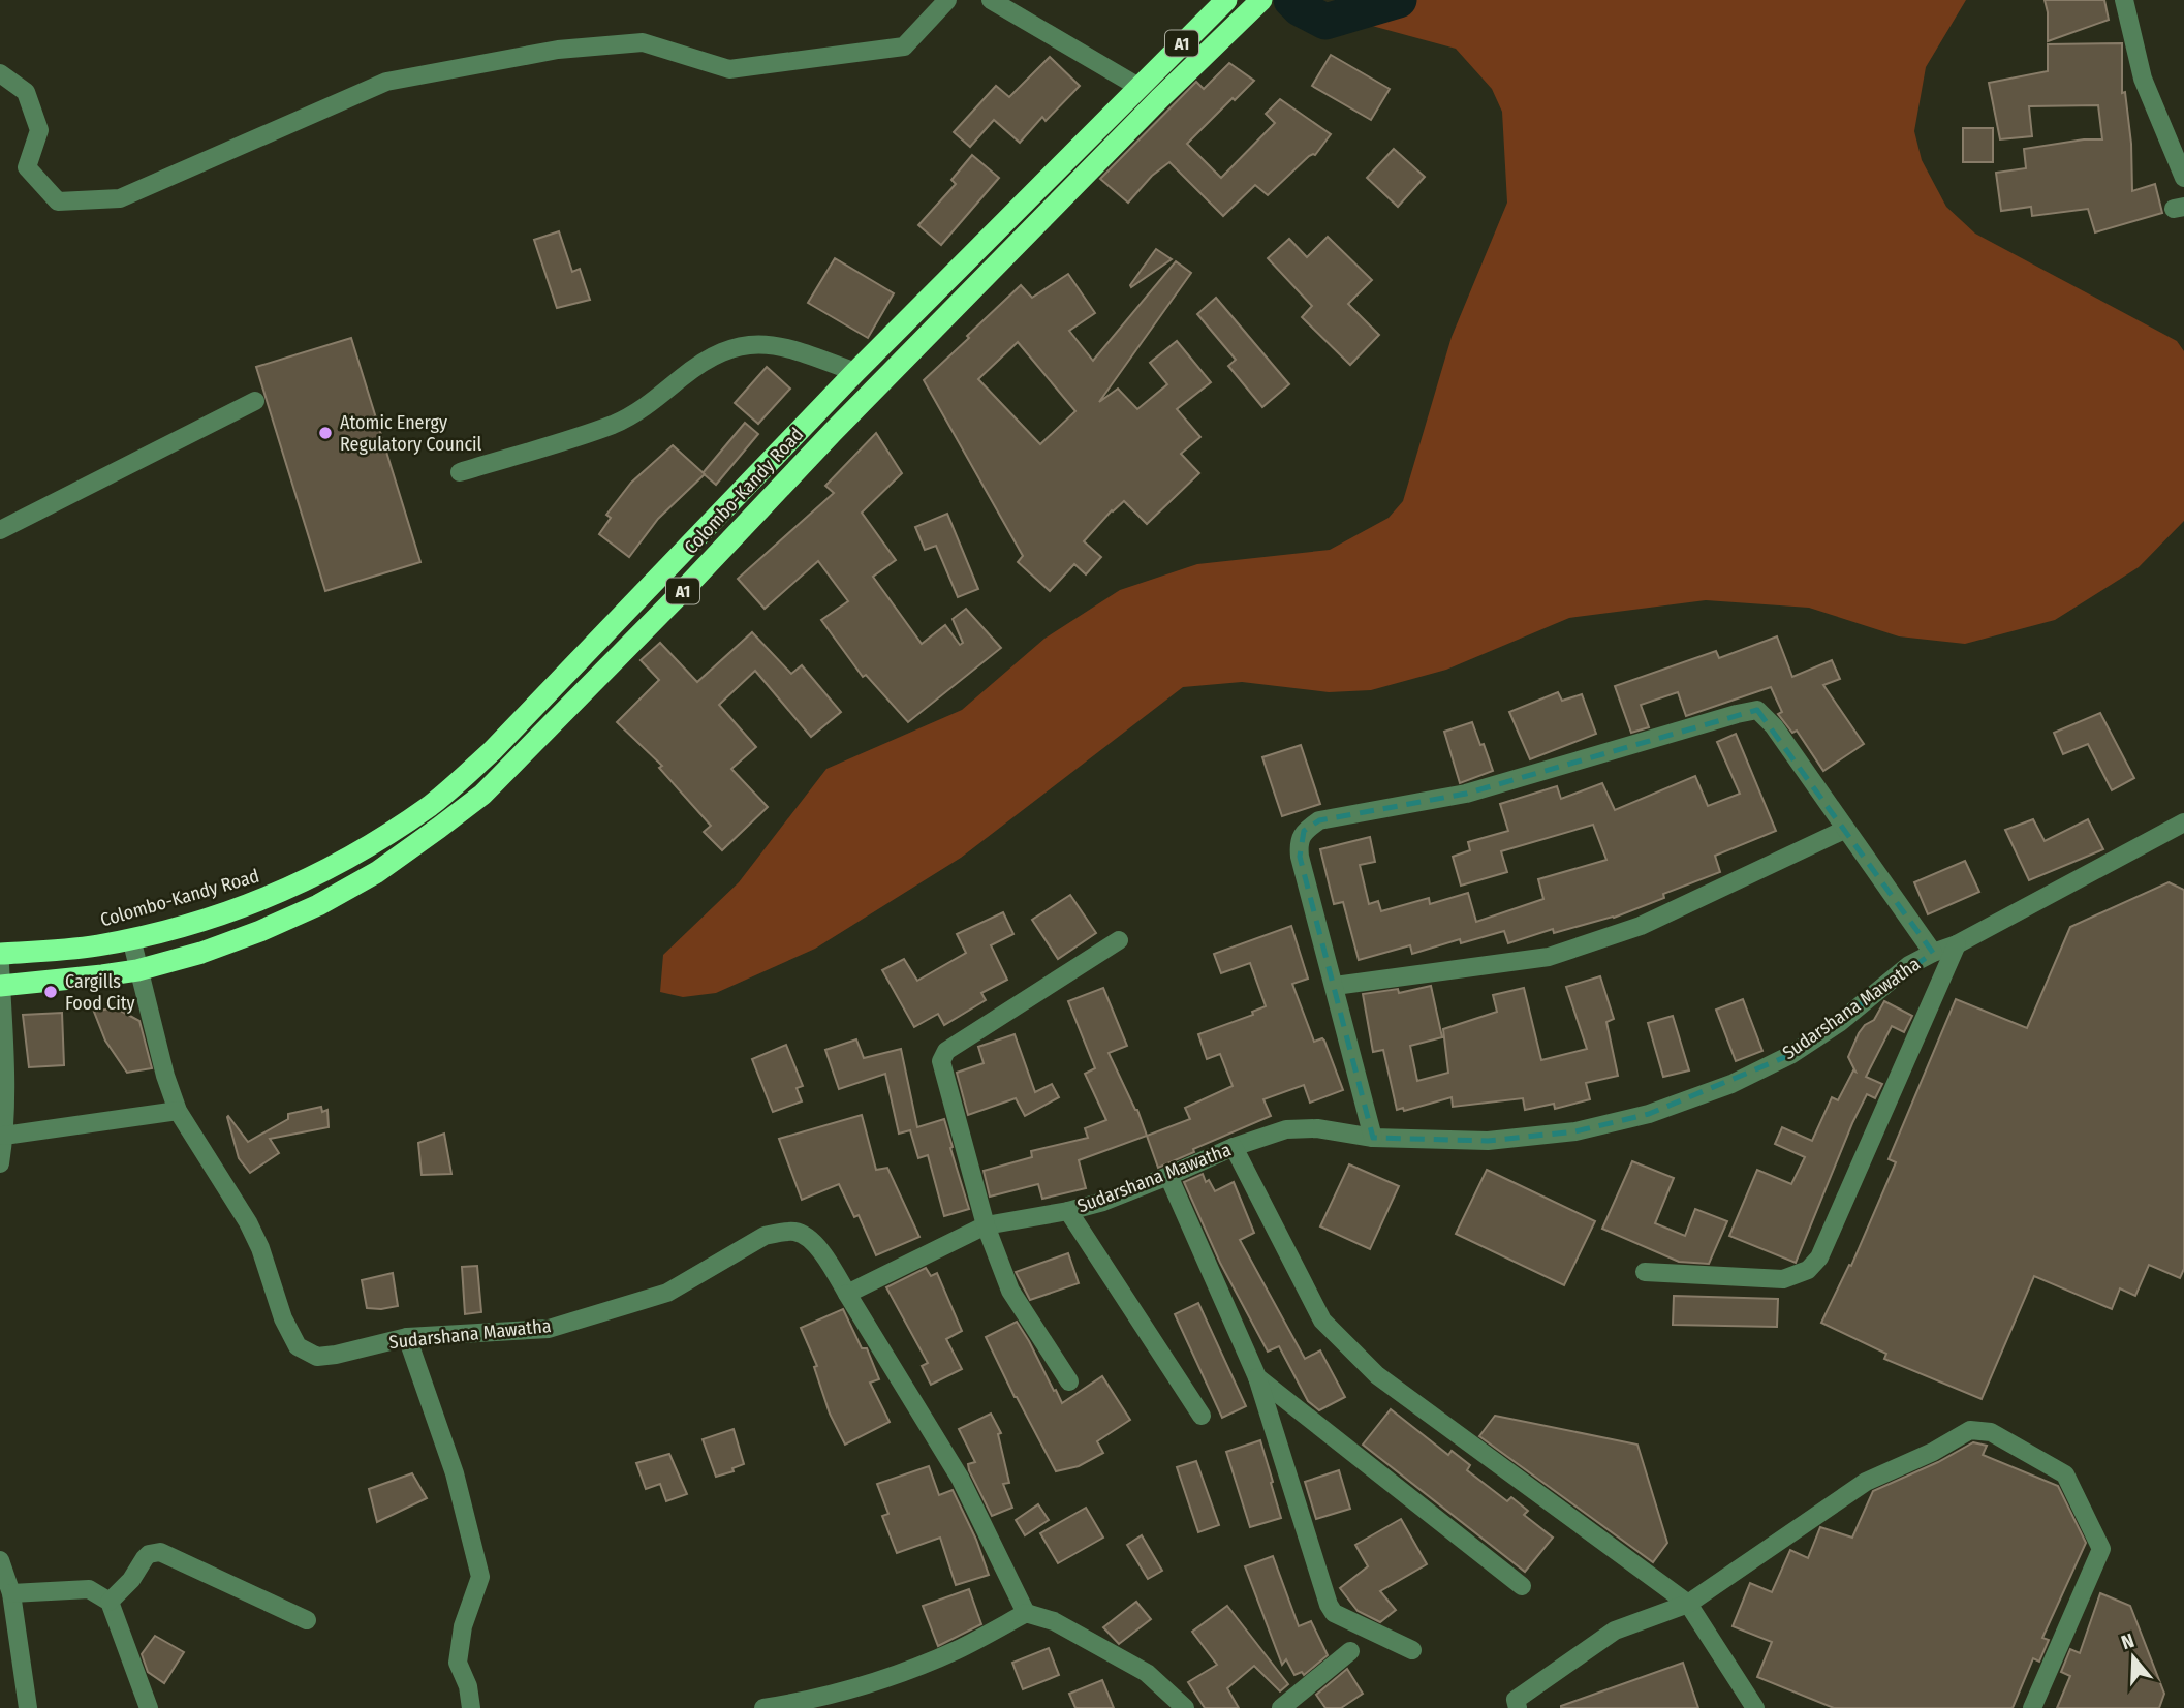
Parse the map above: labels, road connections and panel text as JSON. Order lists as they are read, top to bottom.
{
  "streets": {
    "highway": ["A1", "Colombo-Kandy Road"],
    "street": ["Sudarshana Mawatha"]
  },
  "crossings": [
    ["Colombo-Kandy Road", "Sudarshana Mawatha"]
  ],
  "places": ["Atomic Energy Regulatory Council", "Cargills Food City"],
  "north": "top"
}
